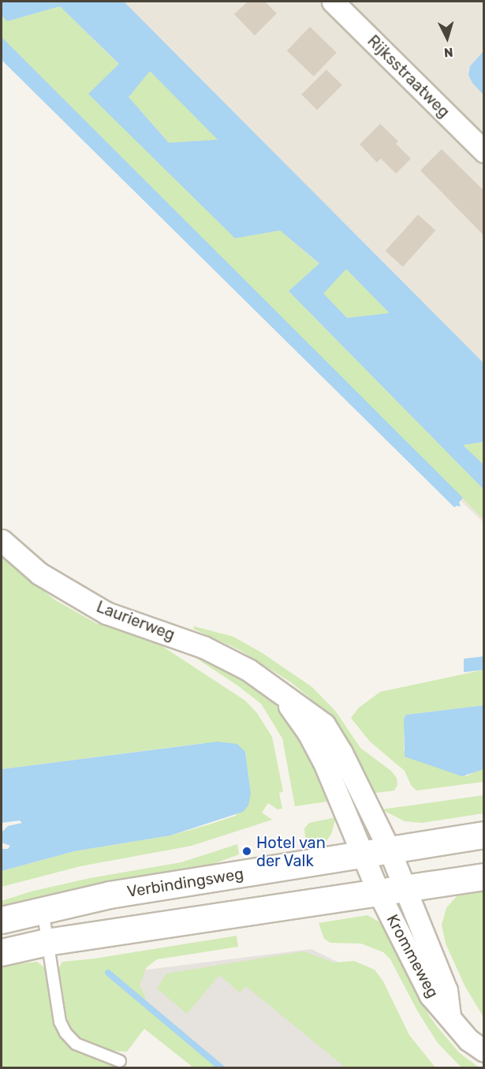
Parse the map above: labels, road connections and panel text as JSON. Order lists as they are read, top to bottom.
{
  "streets": {
    "street": [
      "Rijksstraatweg",
      "Laurierweg",
      "Verbindingsweg",
      "Krommeweg"
    ]
  },
  "crossings": [
    ["Laurierweg", "Verbindingsweg"],
    ["Laurierweg", "Krommeweg"],
    ["Verbindingsweg", "Krommeweg"]
  ],
  "places": ["Hotel van der Valk"],
  "north": "bottom"
}
